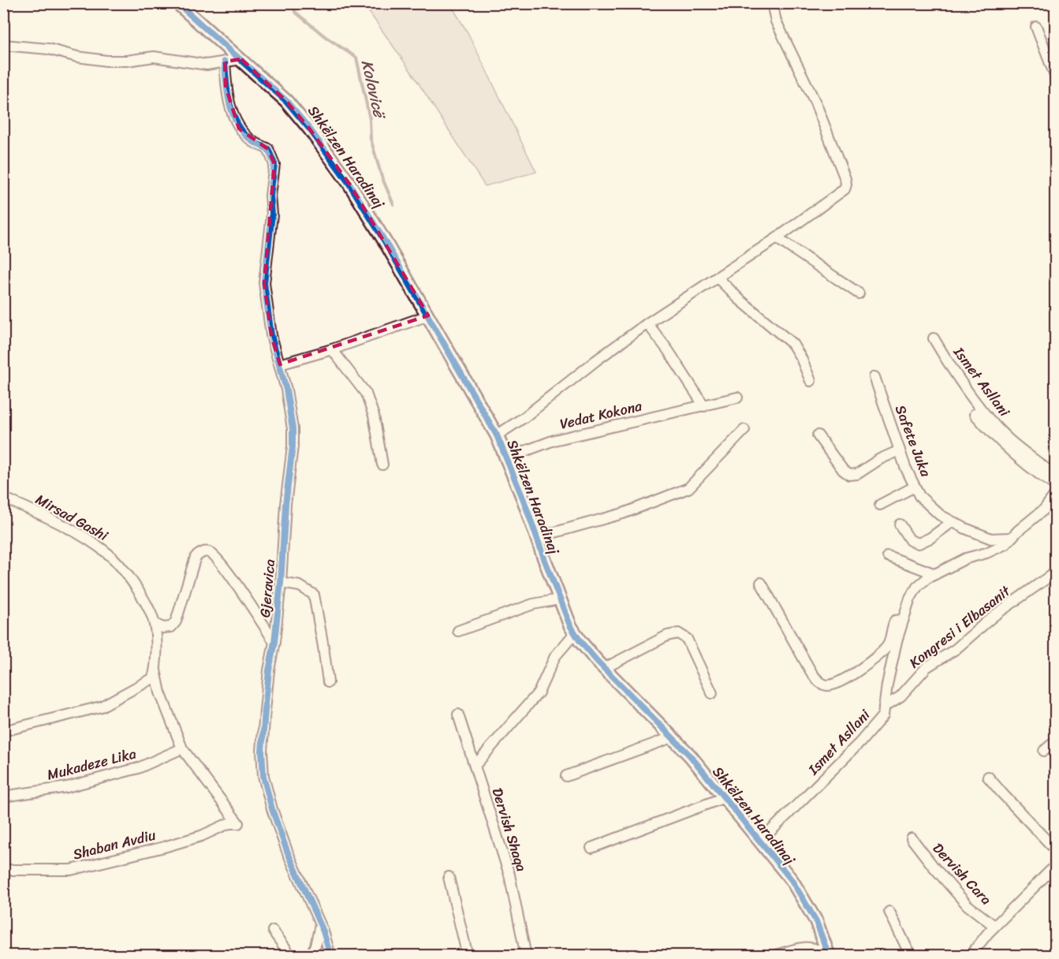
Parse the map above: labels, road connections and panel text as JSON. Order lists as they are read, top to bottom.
{
  "streets": {
    "street": [
      "Shkëlzen Haradinaj",
      "Ismet Asllani",
      "Vedat Kokona",
      "Safete Juka",
      "Mirsad Gashi",
      "Gjeravica",
      "Kongresi i Elbasanit",
      "Mukadeze Lika",
      "Dervish Shaqa",
      "Shaban Avdiu",
      "Dervish Cara"
    ]
  },
  "crossings": [
    ["Shkëlzen Haradinaj", "Ismet Asllani"],
    ["Shkëlzen Haradinaj", "Vedat Kokona"],
    ["Ismet Asllani", "Safete Juka"],
    ["Ismet Asllani", "Kongresi i Elbasanit"],
    ["Mukadeze Lika", "Shaban Avdiu"]
  ],
  "water": ["Kolovicë"]
}
